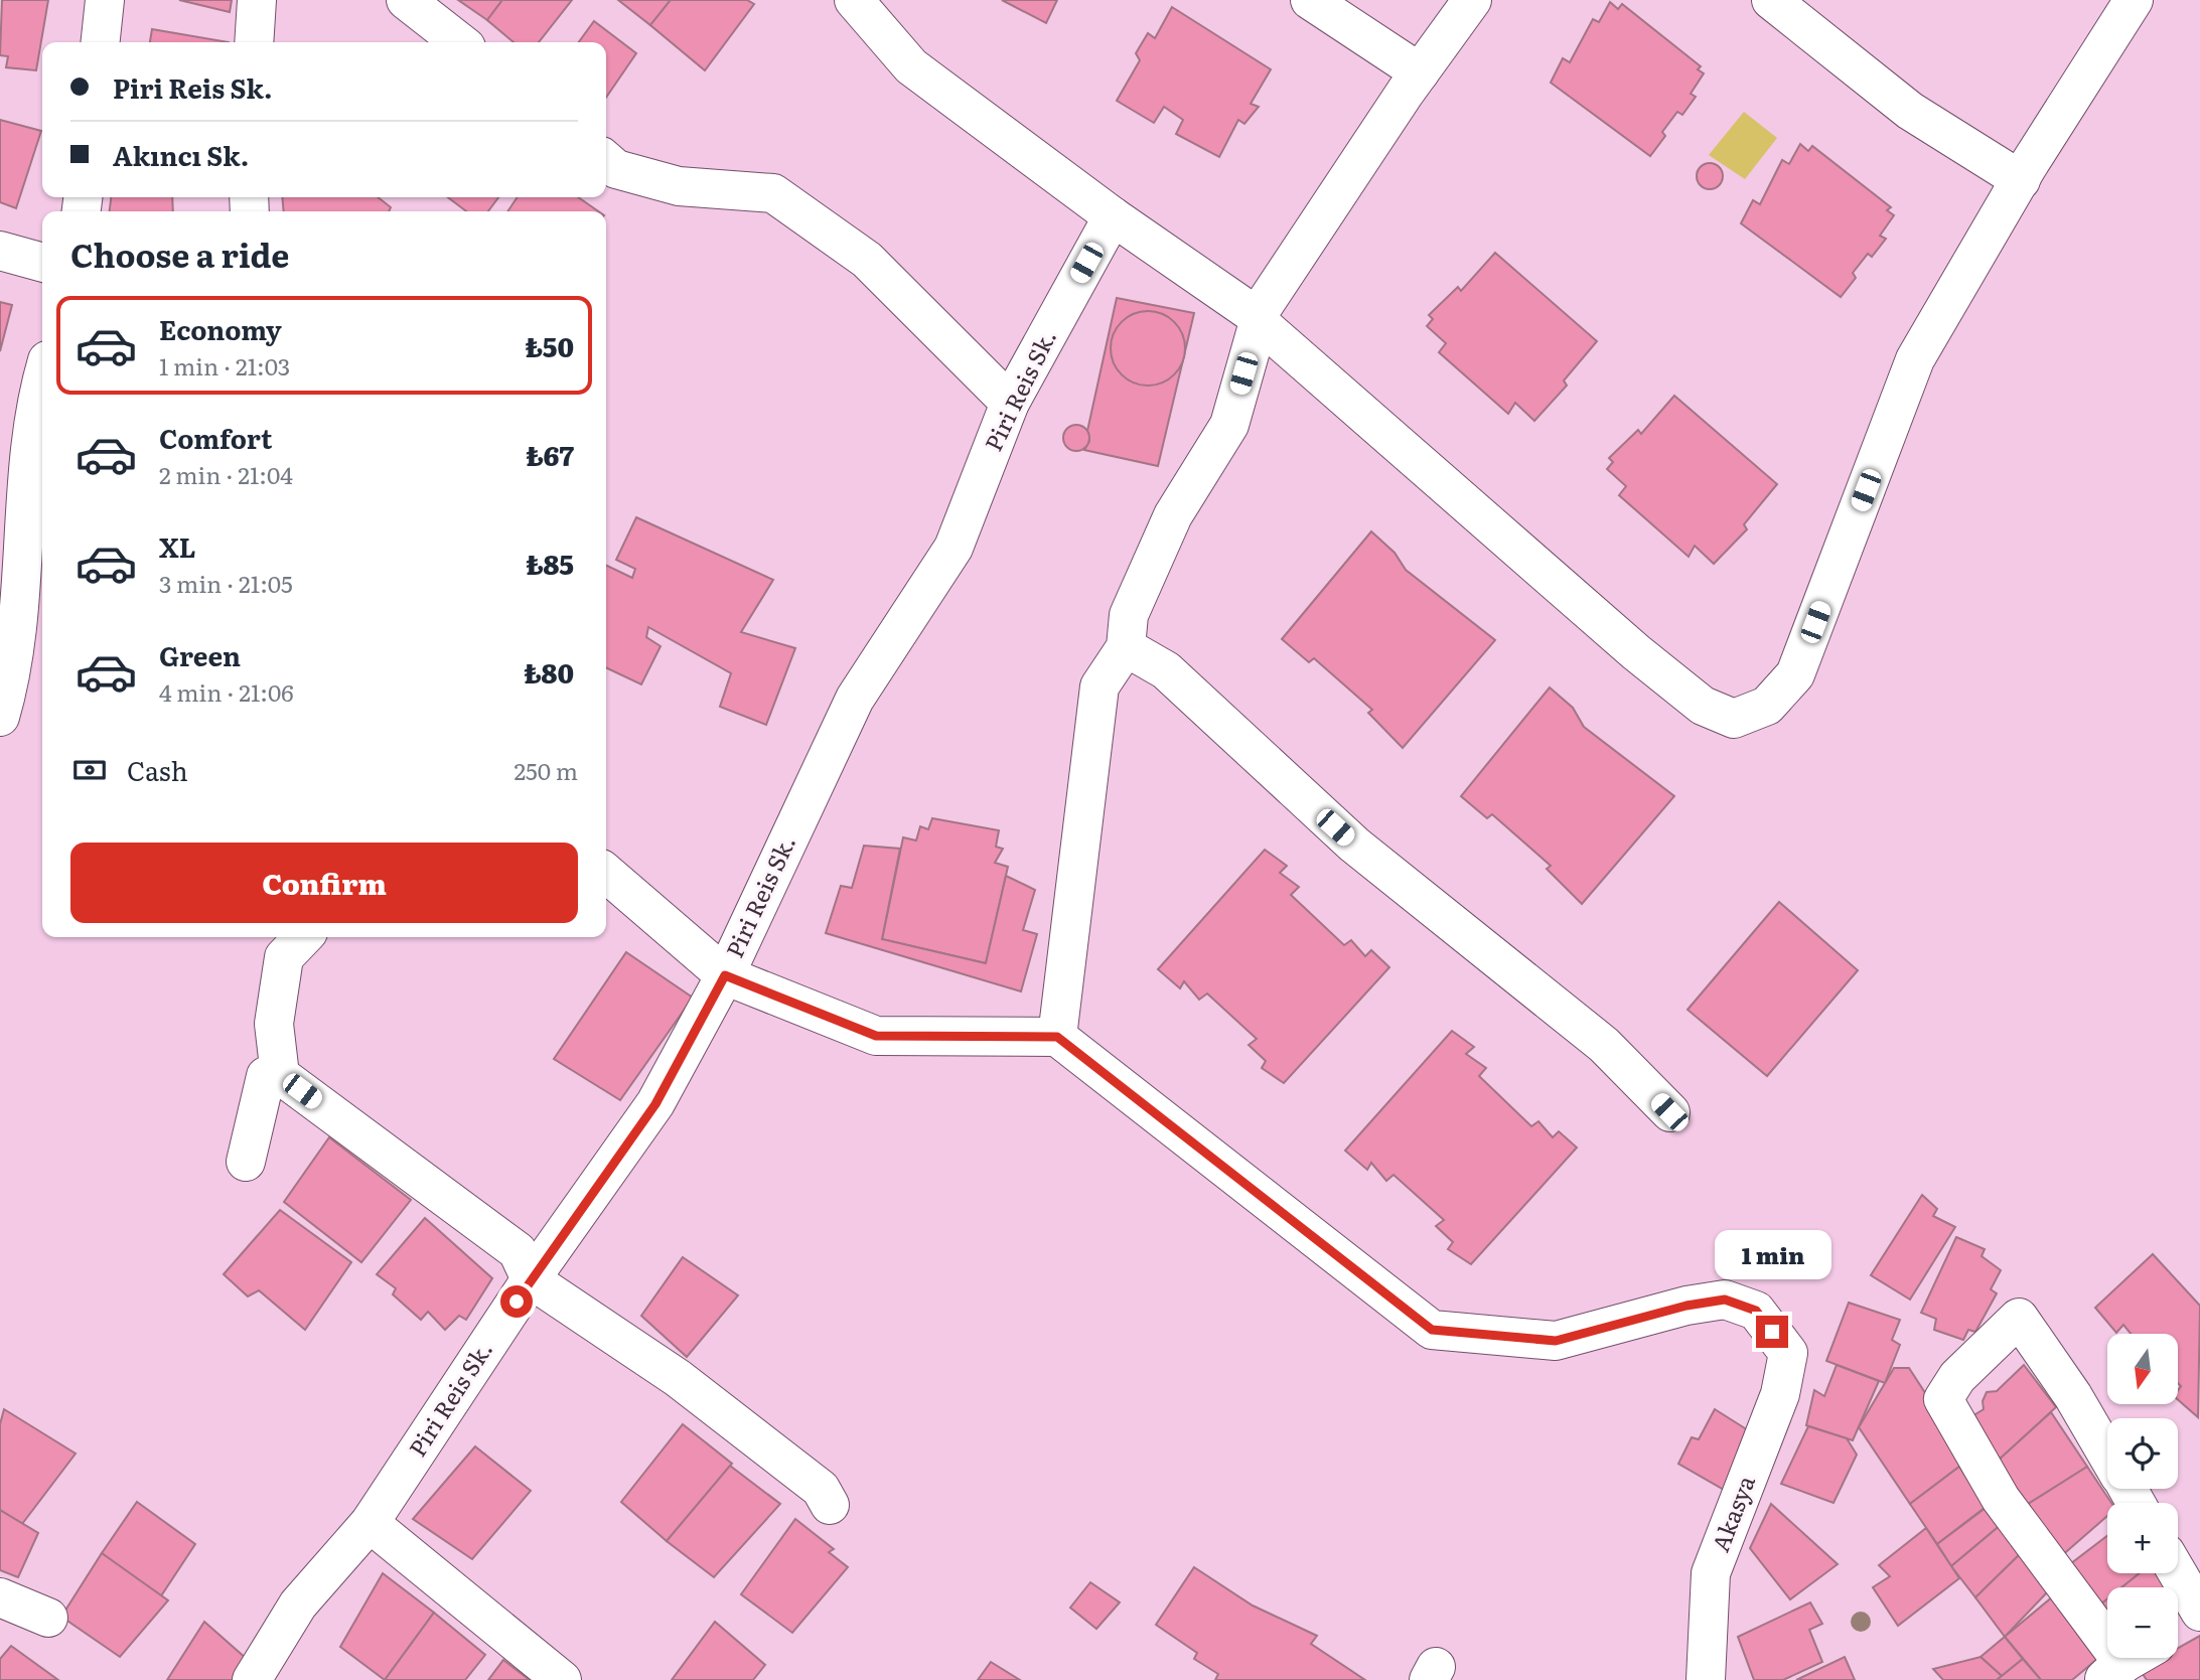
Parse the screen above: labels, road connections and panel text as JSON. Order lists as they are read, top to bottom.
{
  "streets": {
    "street": ["Piri Reis Sk.", "Akasya"]
  },
  "north": "bottom",
  "page": {
    "banner": ["Piri Reis Sk.", "Akıncı Sk."],
    "heading": "Choose a ride",
    "list": [
      {
        "name": "Economy",
        "note": "1 min · 21:03",
        "value": "₺50"
      },
      {
        "name": "Comfort",
        "note": "2 min · 21:04",
        "value": "₺67"
      },
      {
        "name": "XL",
        "note": "3 min · 21:05",
        "value": "₺85"
      },
      {
        "name": "Green",
        "note": "4 min · 21:06",
        "value": "₺80"
      }
    ],
    "pay": ["Cash", "250 m"],
    "buttons": "Confirm",
    "bubble": "1 min",
    "map_buttons": ["+", "−"]
  }
}
